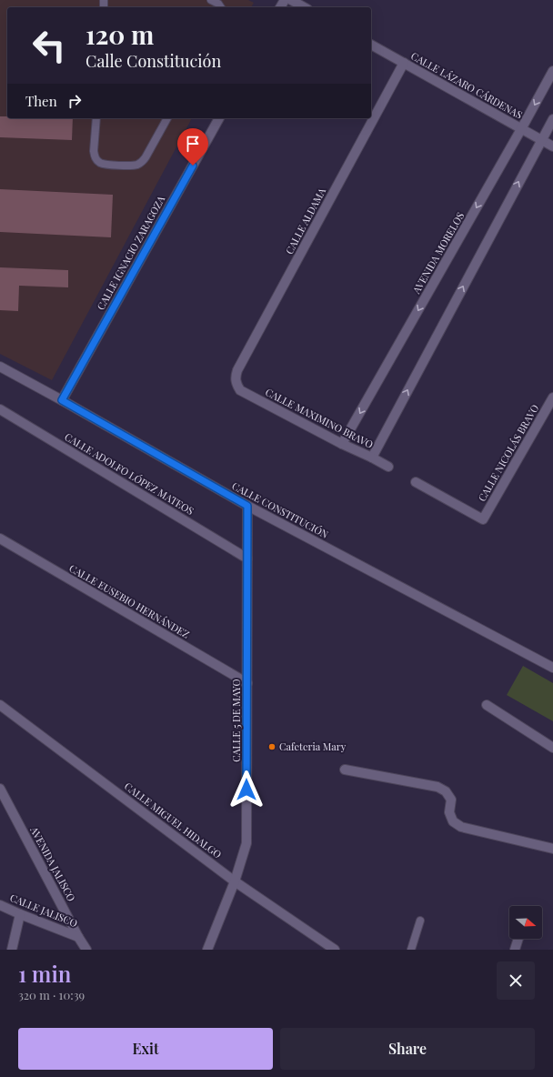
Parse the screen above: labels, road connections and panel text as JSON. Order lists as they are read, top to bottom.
{
  "streets": {
    "street": [
      "CALLE LÁZARO CÁRDENAS",
      "CALLE ALDAMA",
      "CALLE IGNACIO ZARAGOZA",
      "AVENIDA MORELOS",
      "CALLE MAXIMINO BRAVO",
      "CALLE NICOLÁS BRAVO",
      "CALLE ADOLFO LÓPEZ MATEOS",
      "CALLE CONSTITUCIÓN",
      "CALLE EUSEBIO HERNÁNDEZ",
      "CALLE 5 DE MAYO",
      "CALLE MIGUEL HIDALGO",
      "AVENIDA JALISCO",
      "CALLE JALISCO"
    ]
  },
  "crossings": [
    ["CALLE LÁZARO CÁRDENAS", "CALLE ALDAMA"],
    ["CALLE LÁZARO CÁRDENAS", "AVENIDA MORELOS"],
    ["CALLE ALDAMA", "CALLE MAXIMINO BRAVO"],
    ["CALLE IGNACIO ZARAGOZA", "CALLE CONSTITUCIÓN"],
    ["AVENIDA MORELOS", "CALLE MAXIMINO BRAVO"],
    ["CALLE ADOLFO LÓPEZ MATEOS", "CALLE 5 DE MAYO"],
    ["CALLE CONSTITUCIÓN", "CALLE 5 DE MAYO"],
    ["CALLE EUSEBIO HERNÁNDEZ", "CALLE 5 DE MAYO"],
    ["CALLE 5 DE MAYO", "CALLE MIGUEL HIDALGO"],
    ["AVENIDA JALISCO", "CALLE JALISCO"]
  ],
  "places": ["Cafeteria Mary"],
  "north": "right",
  "page": {
    "turn": ["120 m", "Calle Constitución"],
    "then": "Then",
    "heading": ["1 min", "320 m · 10:39"],
    "buttons": ["Exit", "Share"]
  }
}
